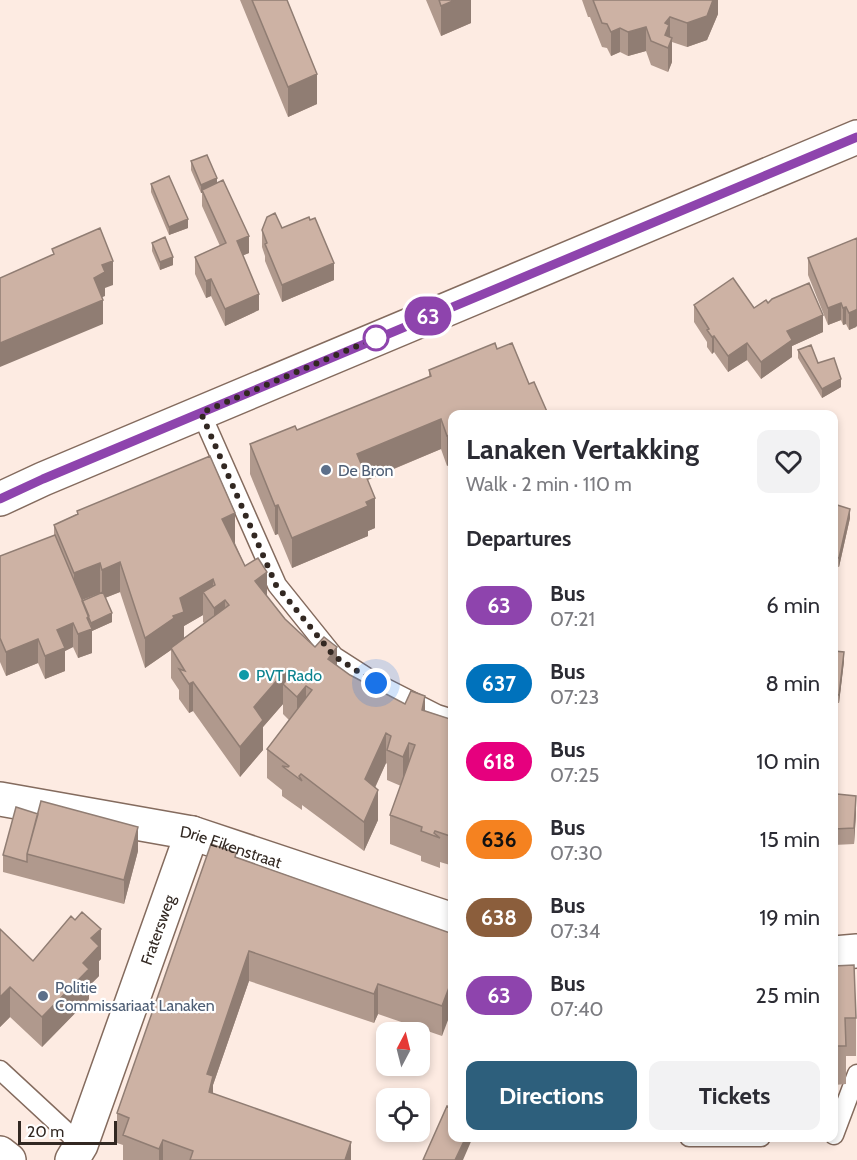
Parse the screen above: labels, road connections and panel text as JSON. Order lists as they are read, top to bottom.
{
  "streets": {
    "street": ["Drie Eikenstraat", "Fratersweg"]
  },
  "crossings": [
    ["Drie Eikenstraat", "Fratersweg"]
  ],
  "places": ["De Bron", "PVT Rado", "Politie Commissariaat Lanaken"],
  "lines": ["bus line 63"],
  "scale_bar": "20 m",
  "north": "top",
  "page": {
    "on_map": "63",
    "heading": [
      ["Lanaken Vertakking", "Walk · 2 min · 110 m"],
      "Departures"
    ],
    "list": [
      {
        "mark": "63",
        "name": "Bus",
        "note": "07:21",
        "value": "6 min"
      },
      {
        "mark": "637",
        "name": "Bus",
        "note": "07:23",
        "value": "8 min"
      },
      {
        "mark": "618",
        "name": "Bus",
        "note": "07:25",
        "value": "10 min"
      },
      {
        "mark": "636",
        "name": "Bus",
        "note": "07:30",
        "value": "15 min"
      },
      {
        "mark": "638",
        "name": "Bus",
        "note": "07:34",
        "value": "19 min"
      },
      {
        "mark": "63",
        "name": "Bus",
        "note": "07:40",
        "value": "25 min"
      }
    ],
    "buttons": ["Directions", "Tickets"],
    "scale": "20 m"
  }
}
